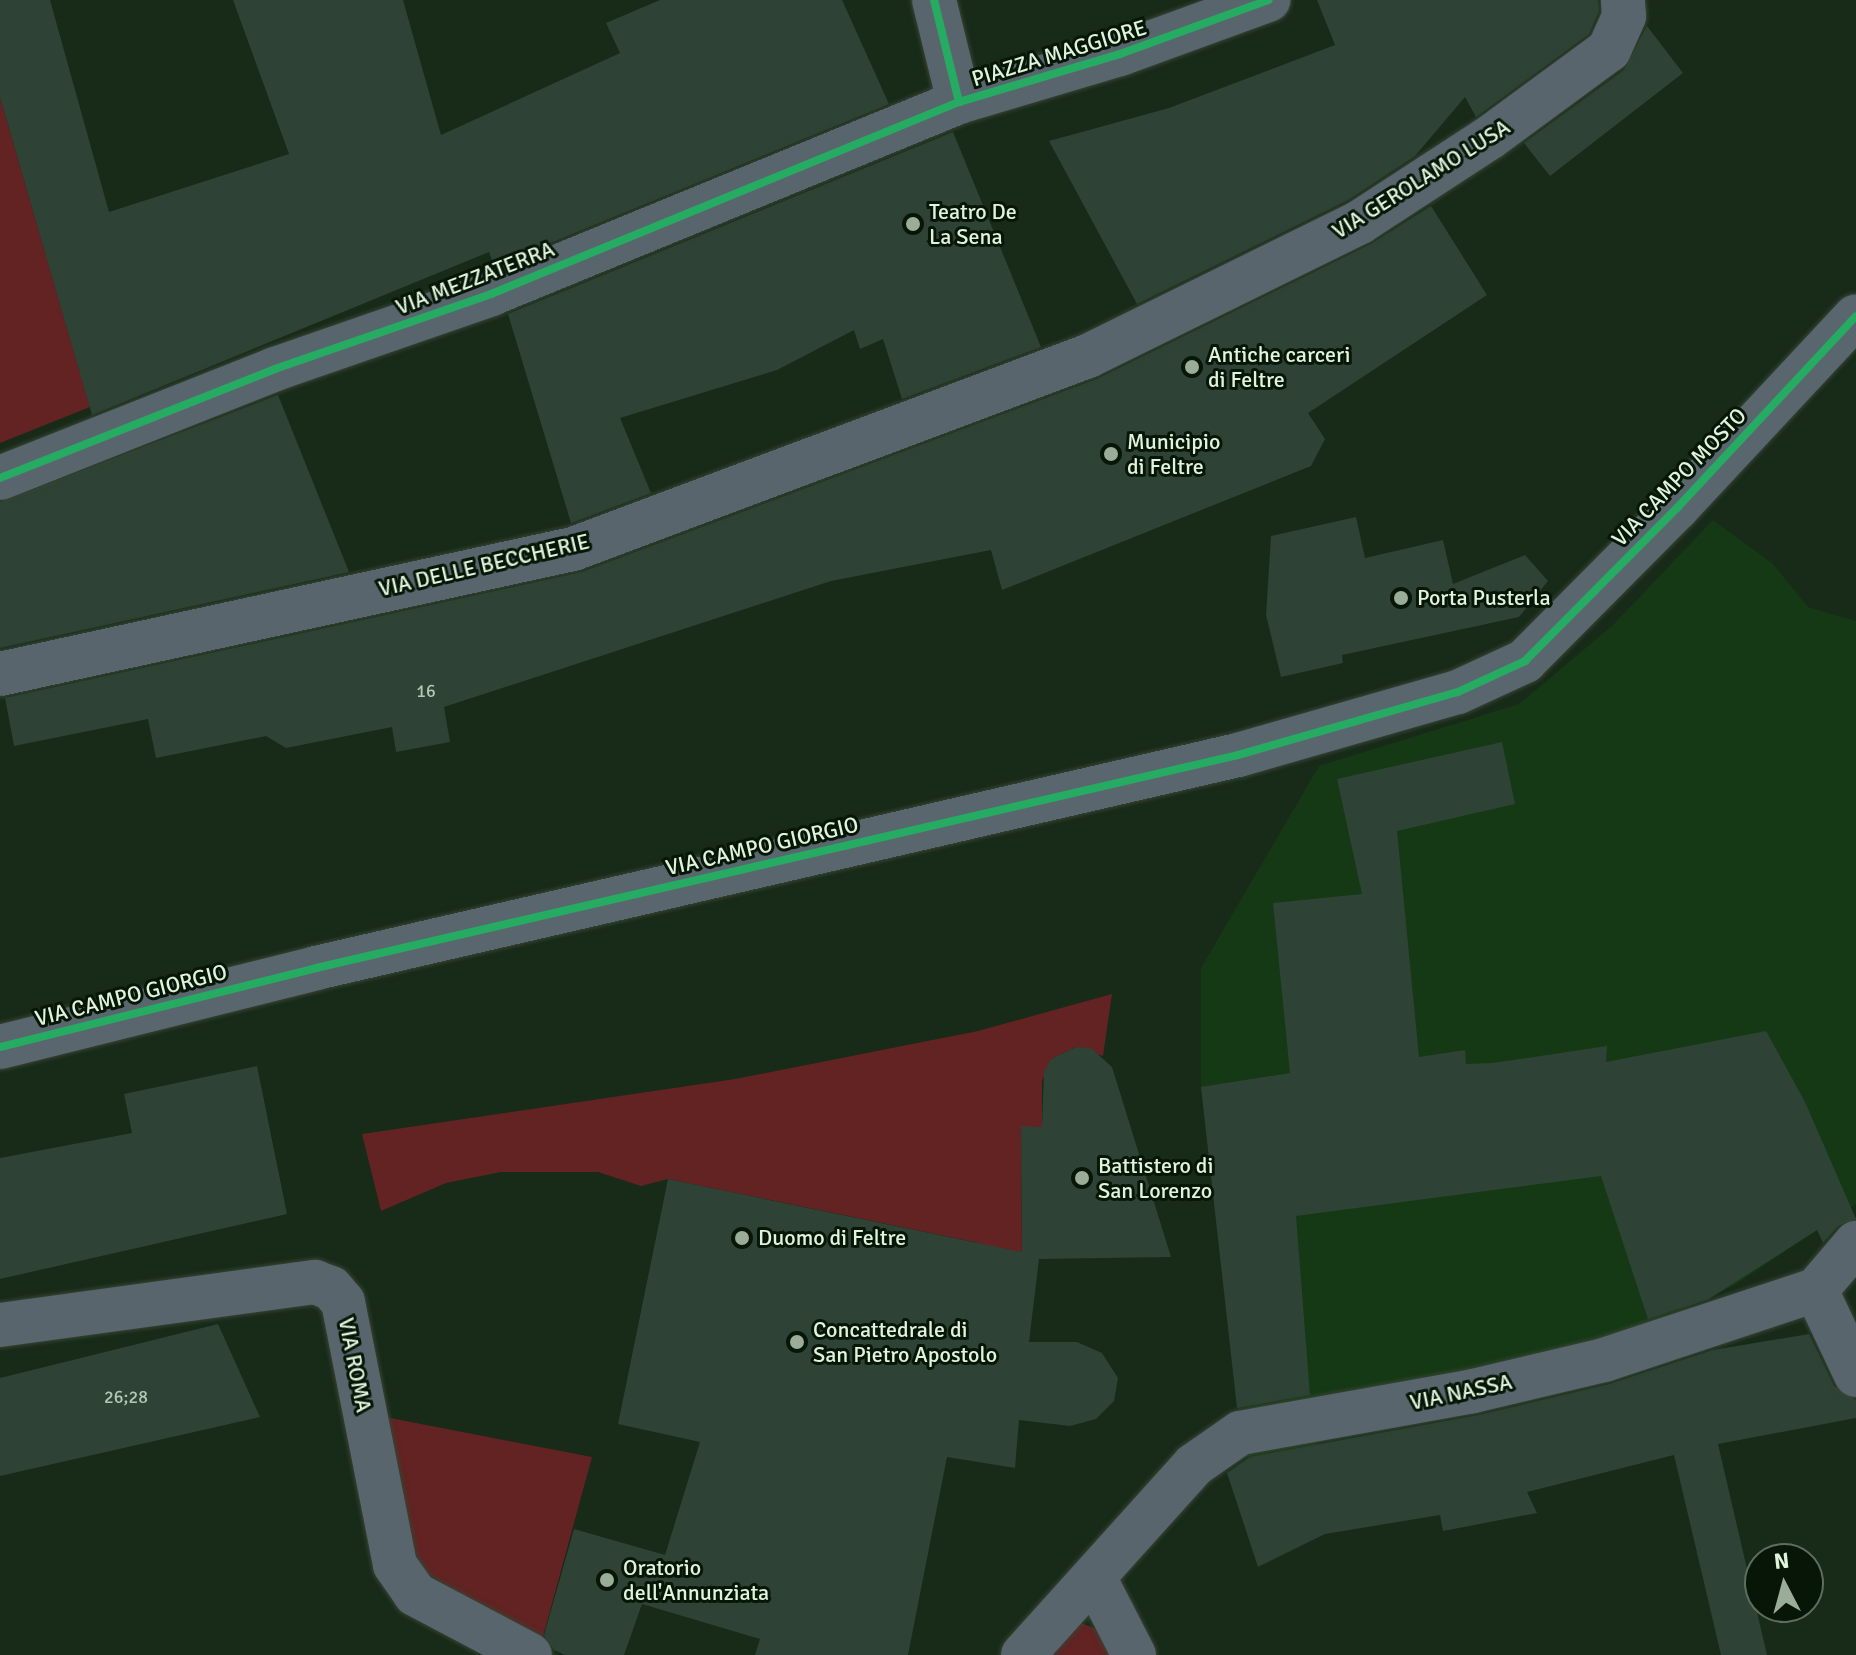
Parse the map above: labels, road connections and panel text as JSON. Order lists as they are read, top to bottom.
{
  "streets": {
    "street": [
      "PIAZZA MAGGIORE",
      "VIA GEROLAMO LUSA",
      "VIA MEZZATERRA",
      "VIA CAMPO MOSTO",
      "VIA DELLE BECCHERIE",
      "VIA CAMPO GIORGIO",
      "VIA ROMA",
      "VIA NASSA"
    ]
  },
  "crossings": [
    ["PIAZZA MAGGIORE", "VIA MEZZATERRA"],
    ["VIA GEROLAMO LUSA", "VIA DELLE BECCHERIE"],
    ["VIA CAMPO MOSTO", "VIA CAMPO GIORGIO"]
  ],
  "places": [
    "Teatro De La Sena",
    "Antiche carceri di Feltre",
    "Municipio di Feltre",
    "Porta Pusterla",
    "Battistero di San Lorenzo",
    "Duomo di Feltre",
    "Concattedrale di San Pietro Apostolo",
    "Oratorio dell'Annunziata"
  ],
  "house_numbers": ["16", "26;28"],
  "north": "top"
}
